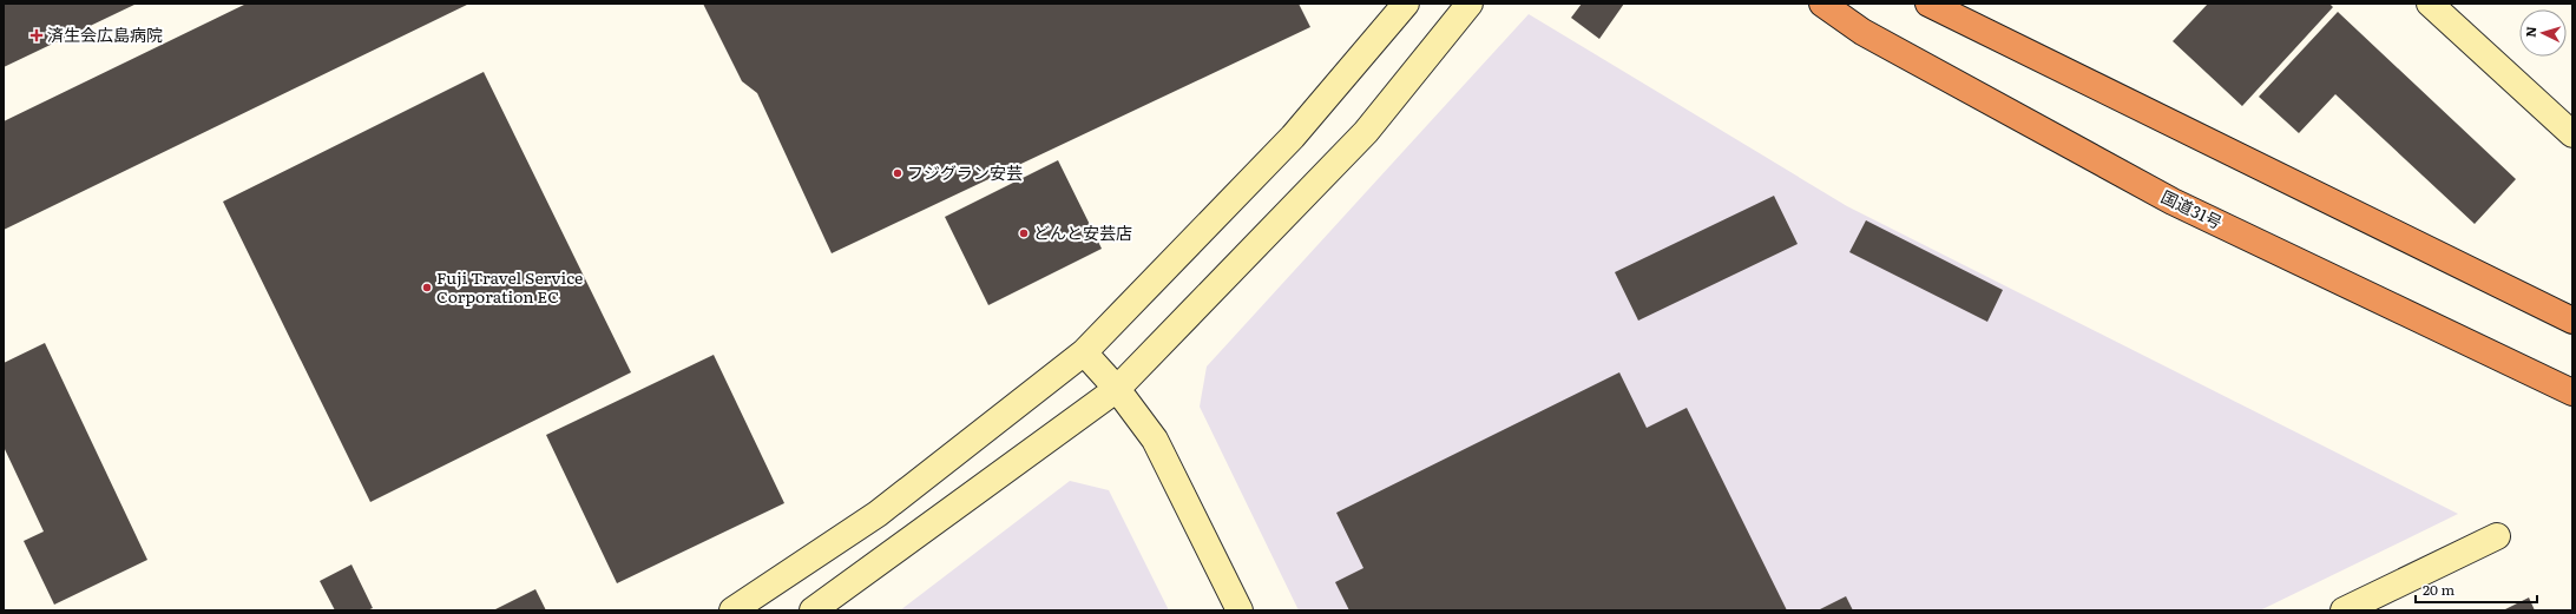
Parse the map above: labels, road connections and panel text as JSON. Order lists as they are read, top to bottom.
{
  "streets": {
    "highway": ["国道31号"]
  },
  "places": {
    "health": ["済生会広島病院"],
    "other": ["フジグラン安芸", "どんと安芸店", "Fuji Travel Service Corporation EC"]
  },
  "scale_bar": "20 m",
  "north": "left"
}
